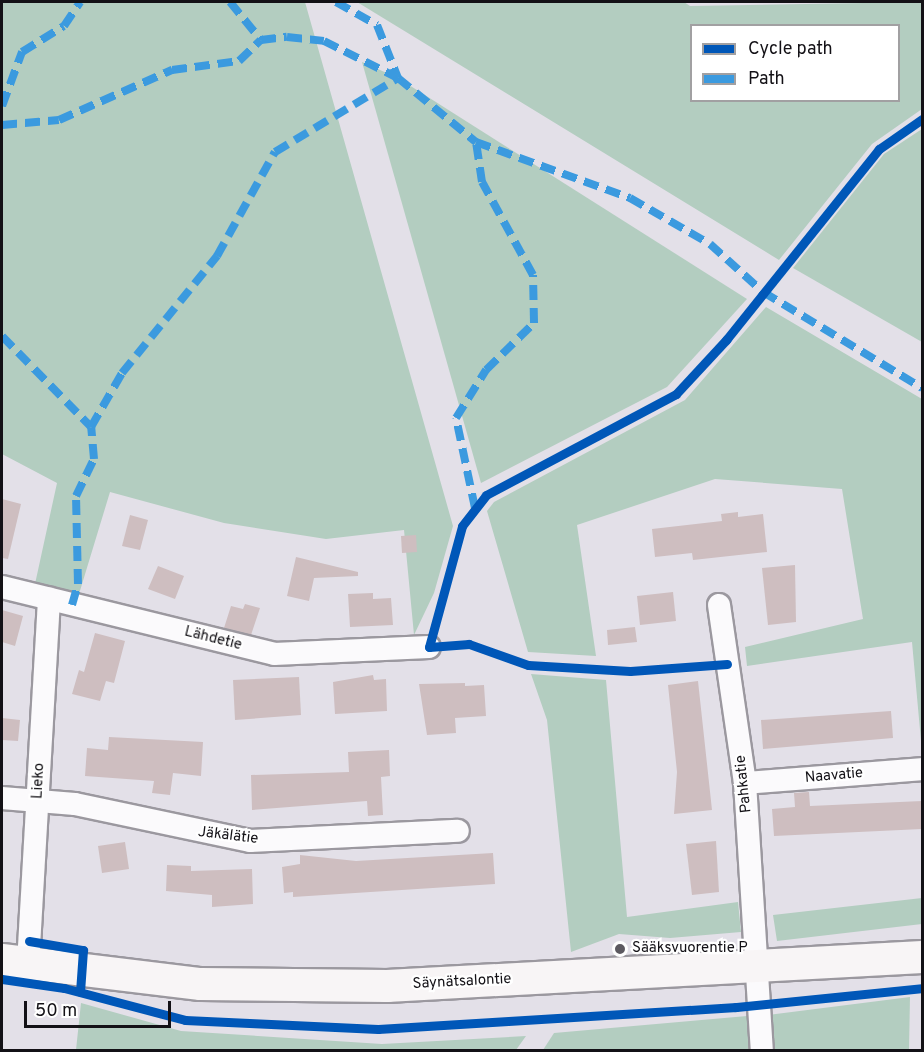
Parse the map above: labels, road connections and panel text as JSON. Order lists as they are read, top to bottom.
{
  "streets": {
    "main road": ["Säynätsalontie"],
    "street": [
      "Lähdetie",
      "Naavatie",
      "Lieko",
      "Pahkatie",
      "Jäkälätie"
    ]
  },
  "crossings": [
    ["Lähdetie", "Lieko"],
    ["Naavatie", "Pahkatie"],
    ["Lieko", "Jäkälätie"],
    ["Lieko", "Säynätsalontie"],
    ["Pahkatie", "Säynätsalontie"]
  ],
  "places": ["Sääksvuorentie P"],
  "legend": ["Cycle path", "Path"],
  "scale_bar": "50 m"
}
